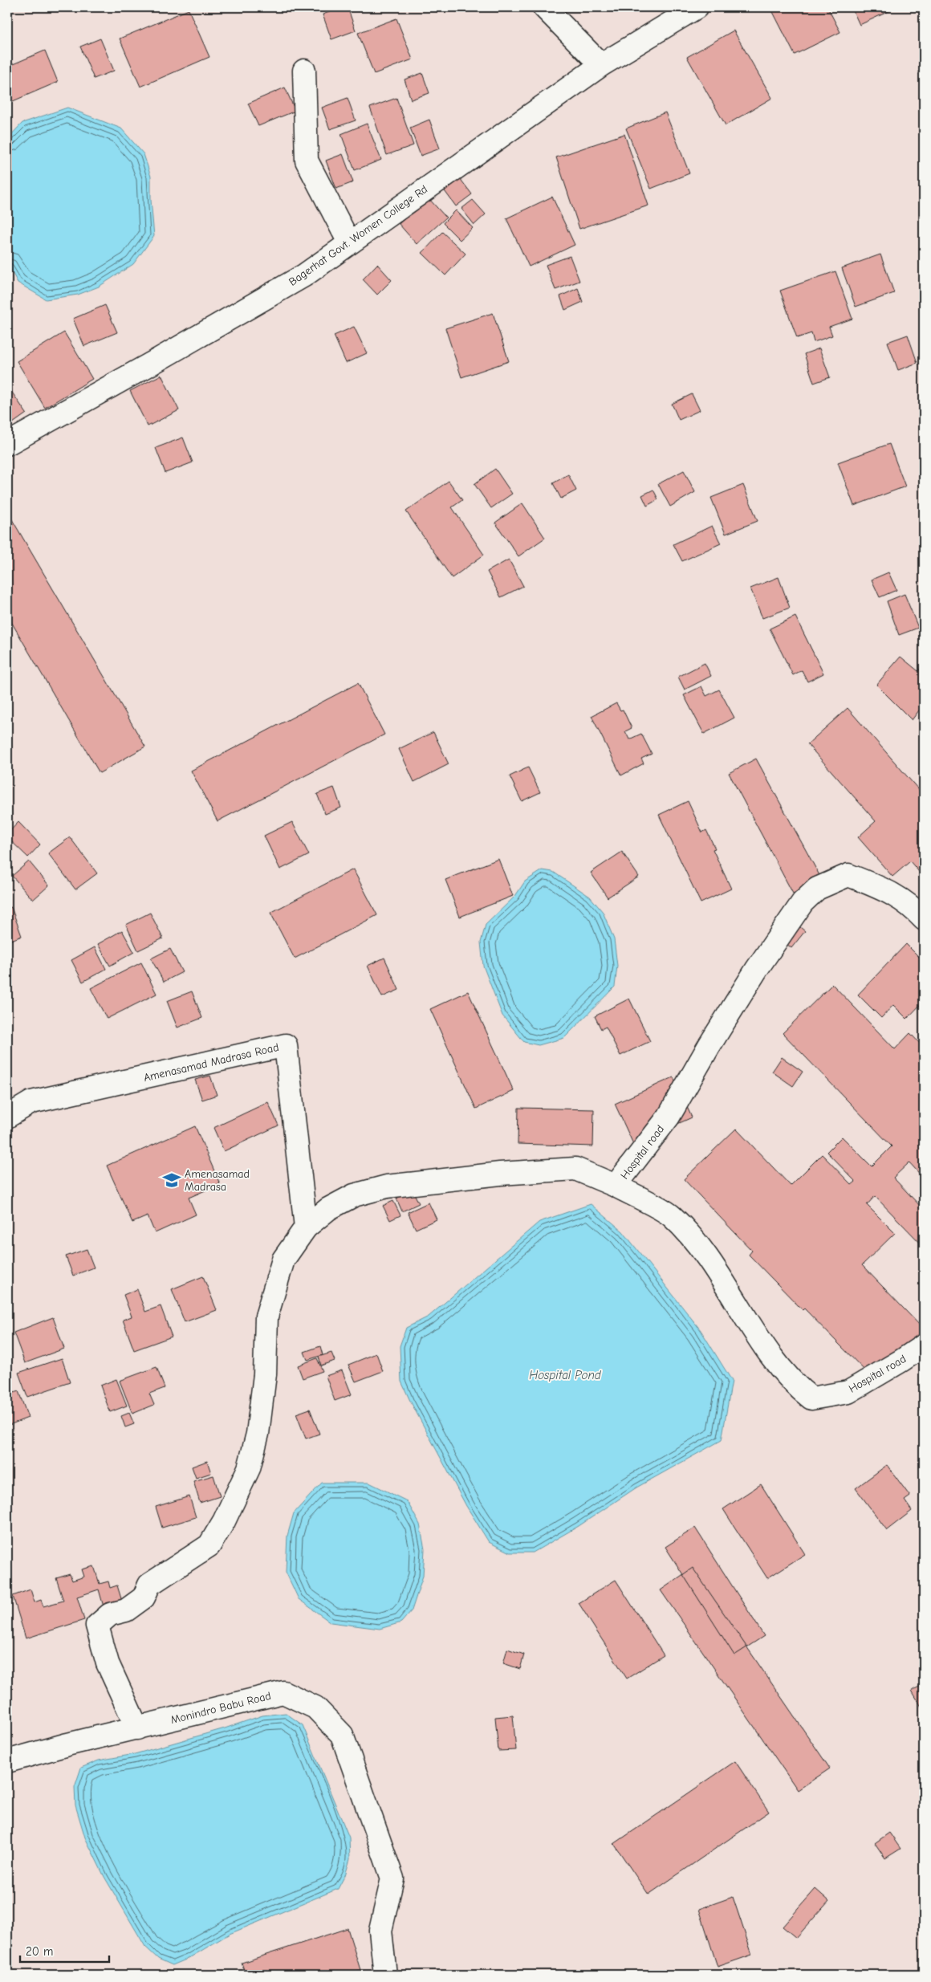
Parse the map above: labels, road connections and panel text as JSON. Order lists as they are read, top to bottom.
{
  "streets": {
    "street": [
      "Bagerhat Govt. Women College Rd",
      "Amenasamad Madrasa Road",
      "Hospital road",
      "Monindro Babu Road"
    ]
  },
  "water": ["Hospital Pond"],
  "places": {
    "school or university": ["Amenasamad Madrasa"]
  },
  "scale_bar": "20 m"
}
